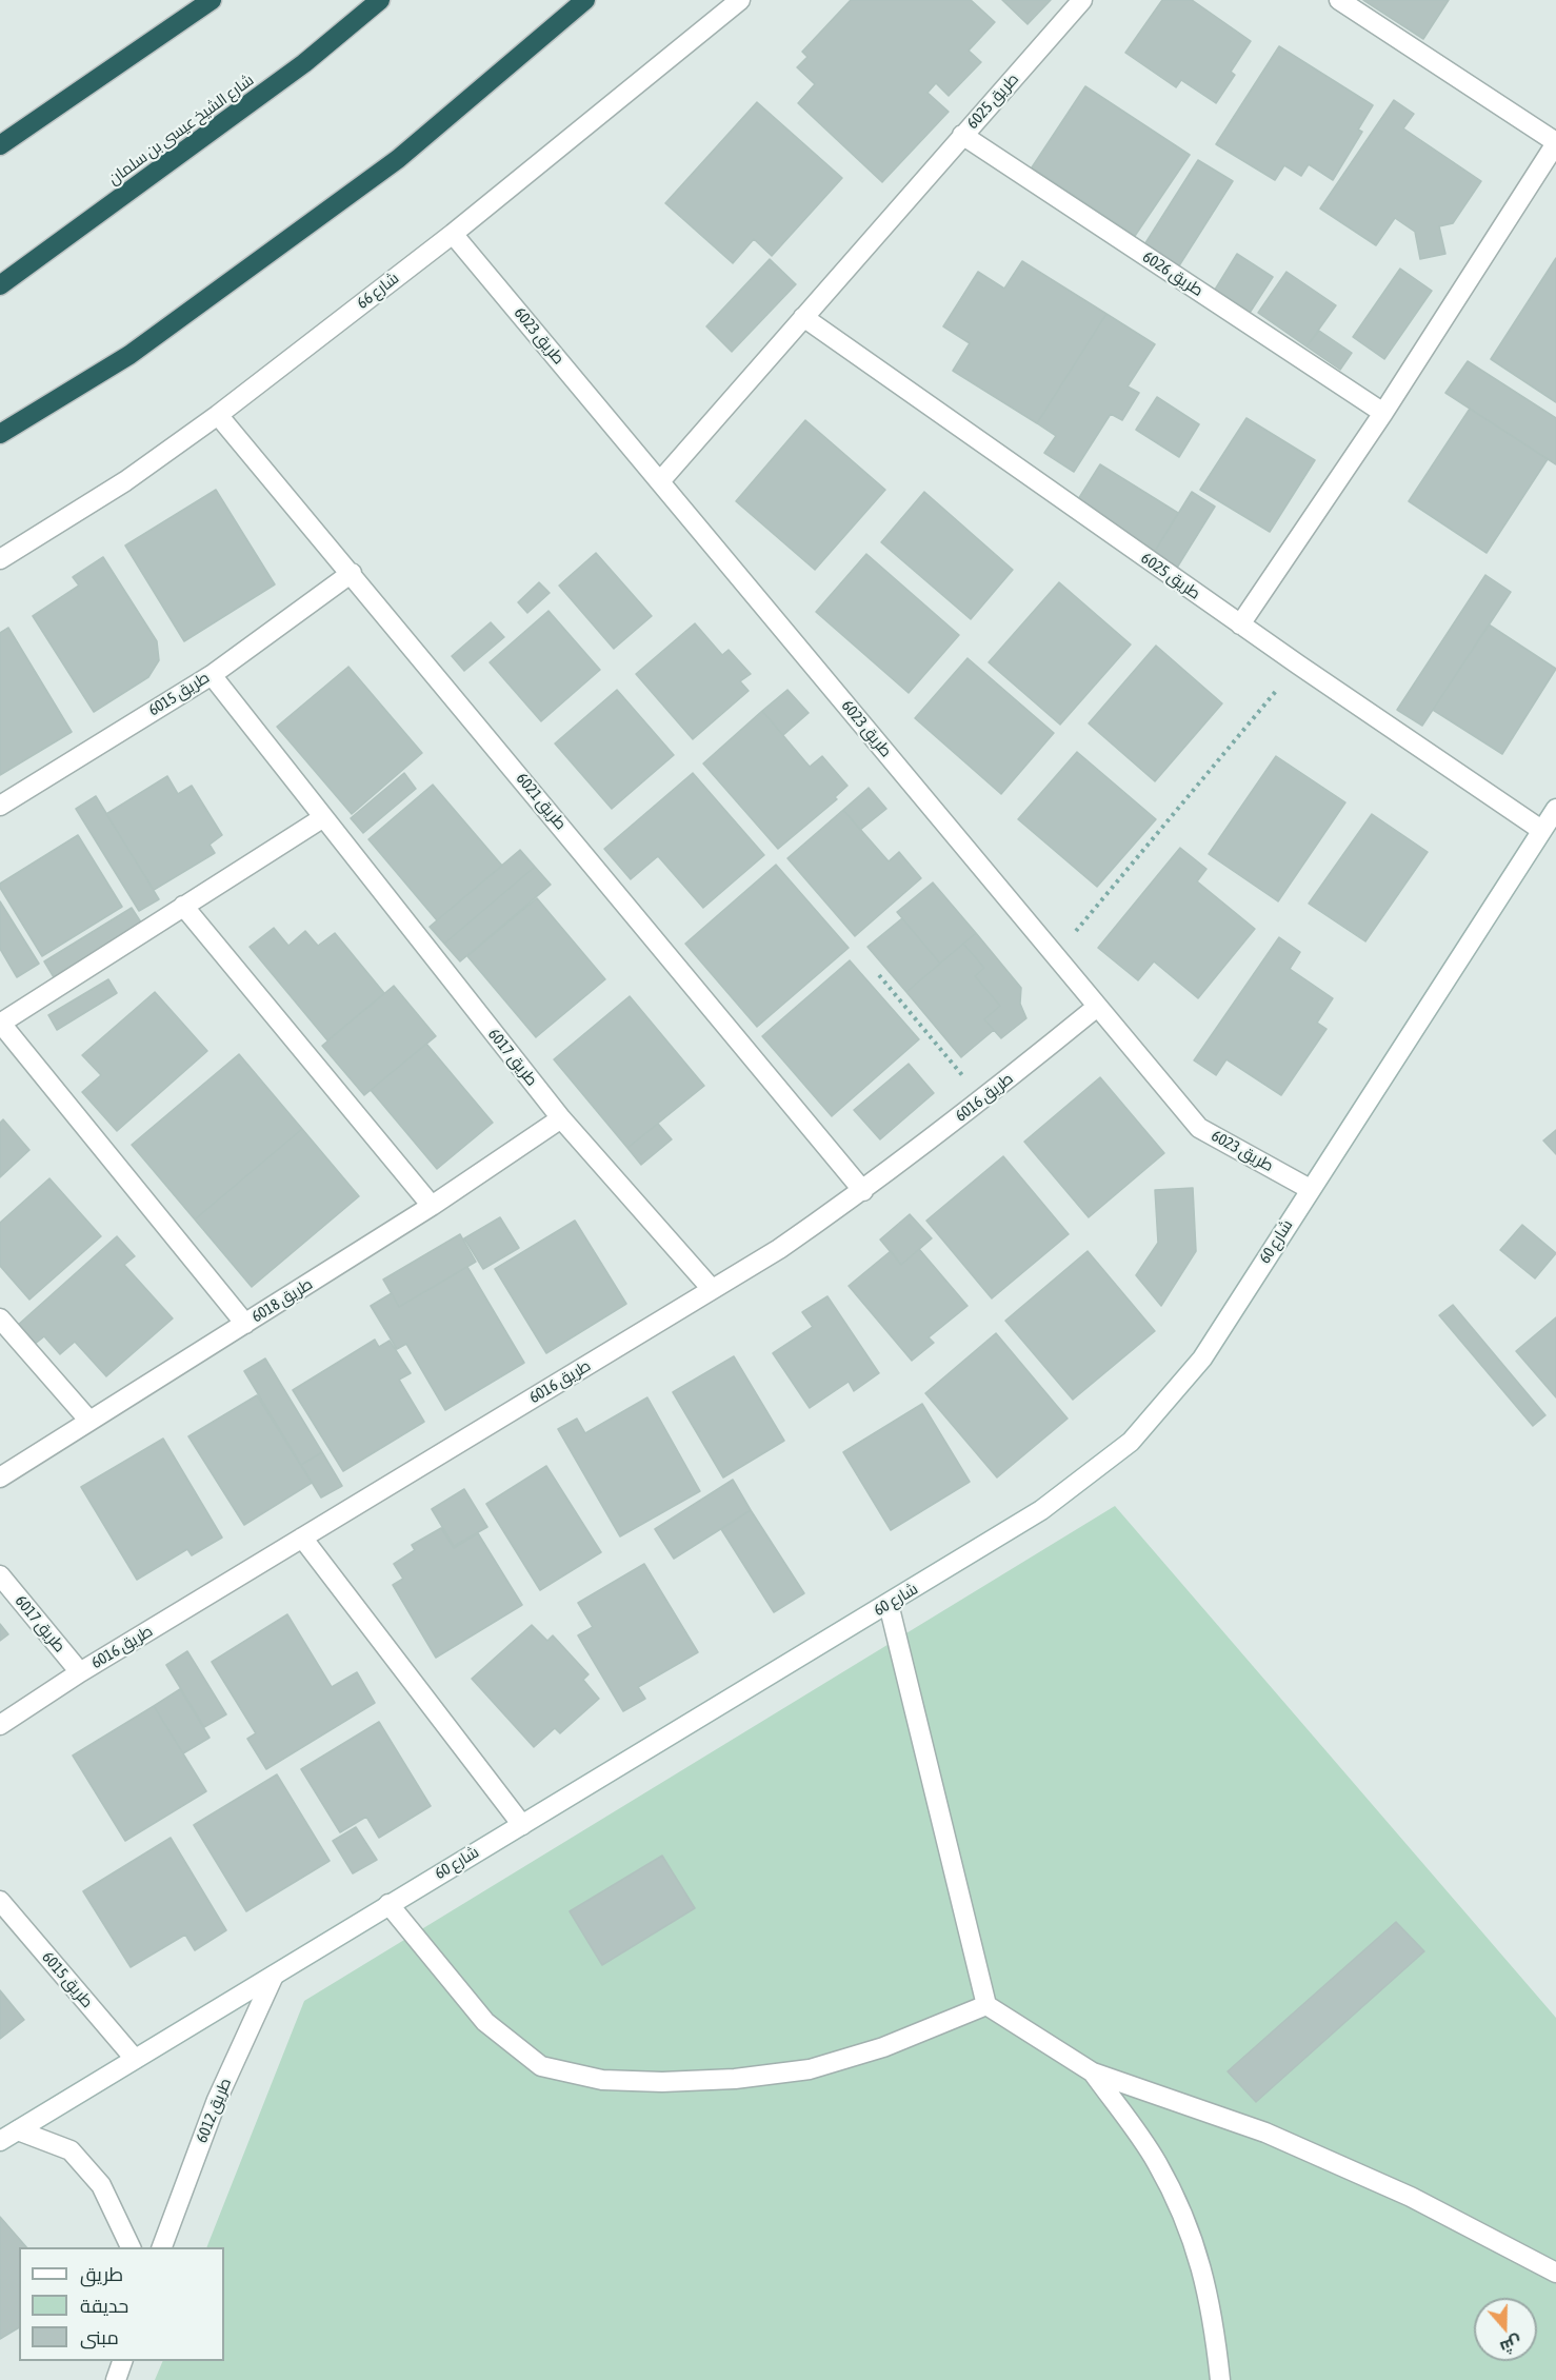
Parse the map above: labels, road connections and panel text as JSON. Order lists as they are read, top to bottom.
{
  "streets": {
    "highway": ["شارع الشيخ عيسى بن سلمان"],
    "street": [
      "طريق 6025",
      "طريق 6026",
      "شارع 66",
      "طريق 6023",
      "طريق 6015",
      "طريق 6021",
      "طريق 6017",
      "طريق 6016",
      "شارع 60",
      "طريق 6018",
      "طريق 6012"
    ]
  },
  "crossings": [
    ["طريق 6025", "طريق 6026"],
    ["طريق 6025", "طريق 6023"],
    ["طريق 6025", "شارع 60"],
    ["شارع 66", "طريق 6023"],
    ["شارع 66", "طريق 6021"],
    ["طريق 6023", "طريق 6016"],
    ["طريق 6023", "شارع 60"],
    ["طريق 6015", "طريق 6021"],
    ["طريق 6015", "طريق 6017"],
    ["طريق 6015", "شارع 60"],
    ["طريق 6021", "طريق 6016"],
    ["طريق 6017", "طريق 6016"],
    ["طريق 6017", "طريق 6018"],
    ["شارع 60", "طريق 6012"]
  ],
  "legend": ["طريق", "حديقة", "مبنى"],
  "north": "bottom"
}
